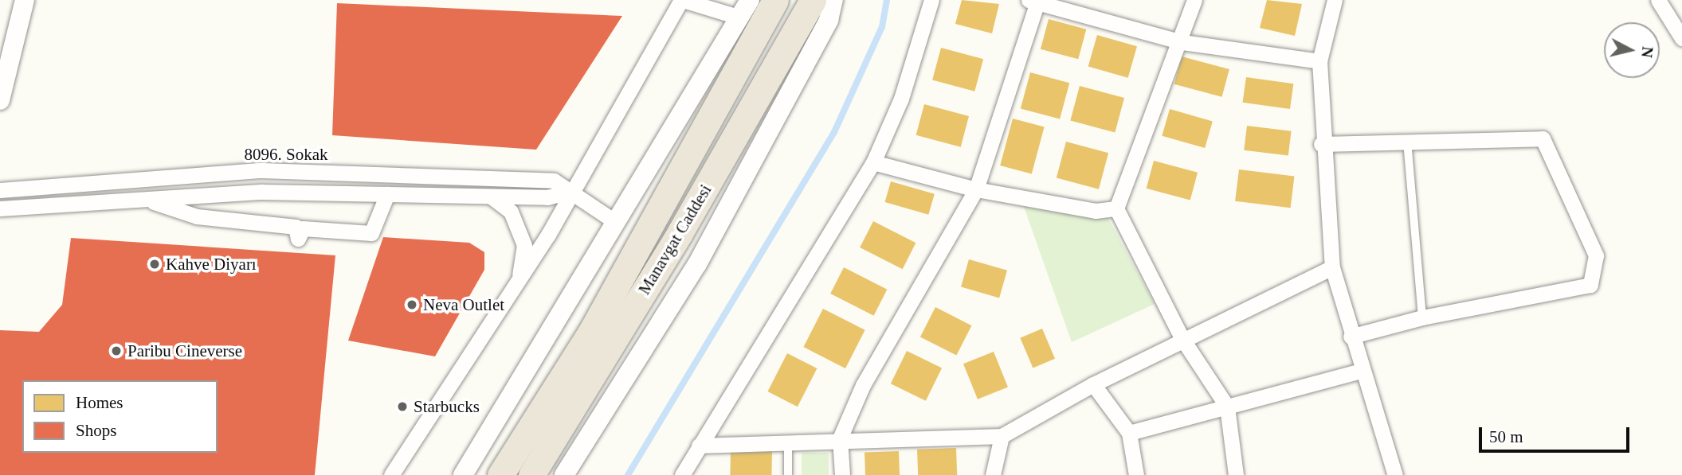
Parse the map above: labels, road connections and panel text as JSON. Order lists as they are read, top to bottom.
{
  "streets": {
    "highway": ["Manavgat Caddesi"],
    "street": ["8096. Sokak"]
  },
  "places": [
    "Kahve Diyarı",
    "Neva Outlet",
    "Paribu Cineverse",
    "Starbucks"
  ],
  "legend": ["Homes", "Shops"],
  "scale_bar": "50 m",
  "north": "right"
}
